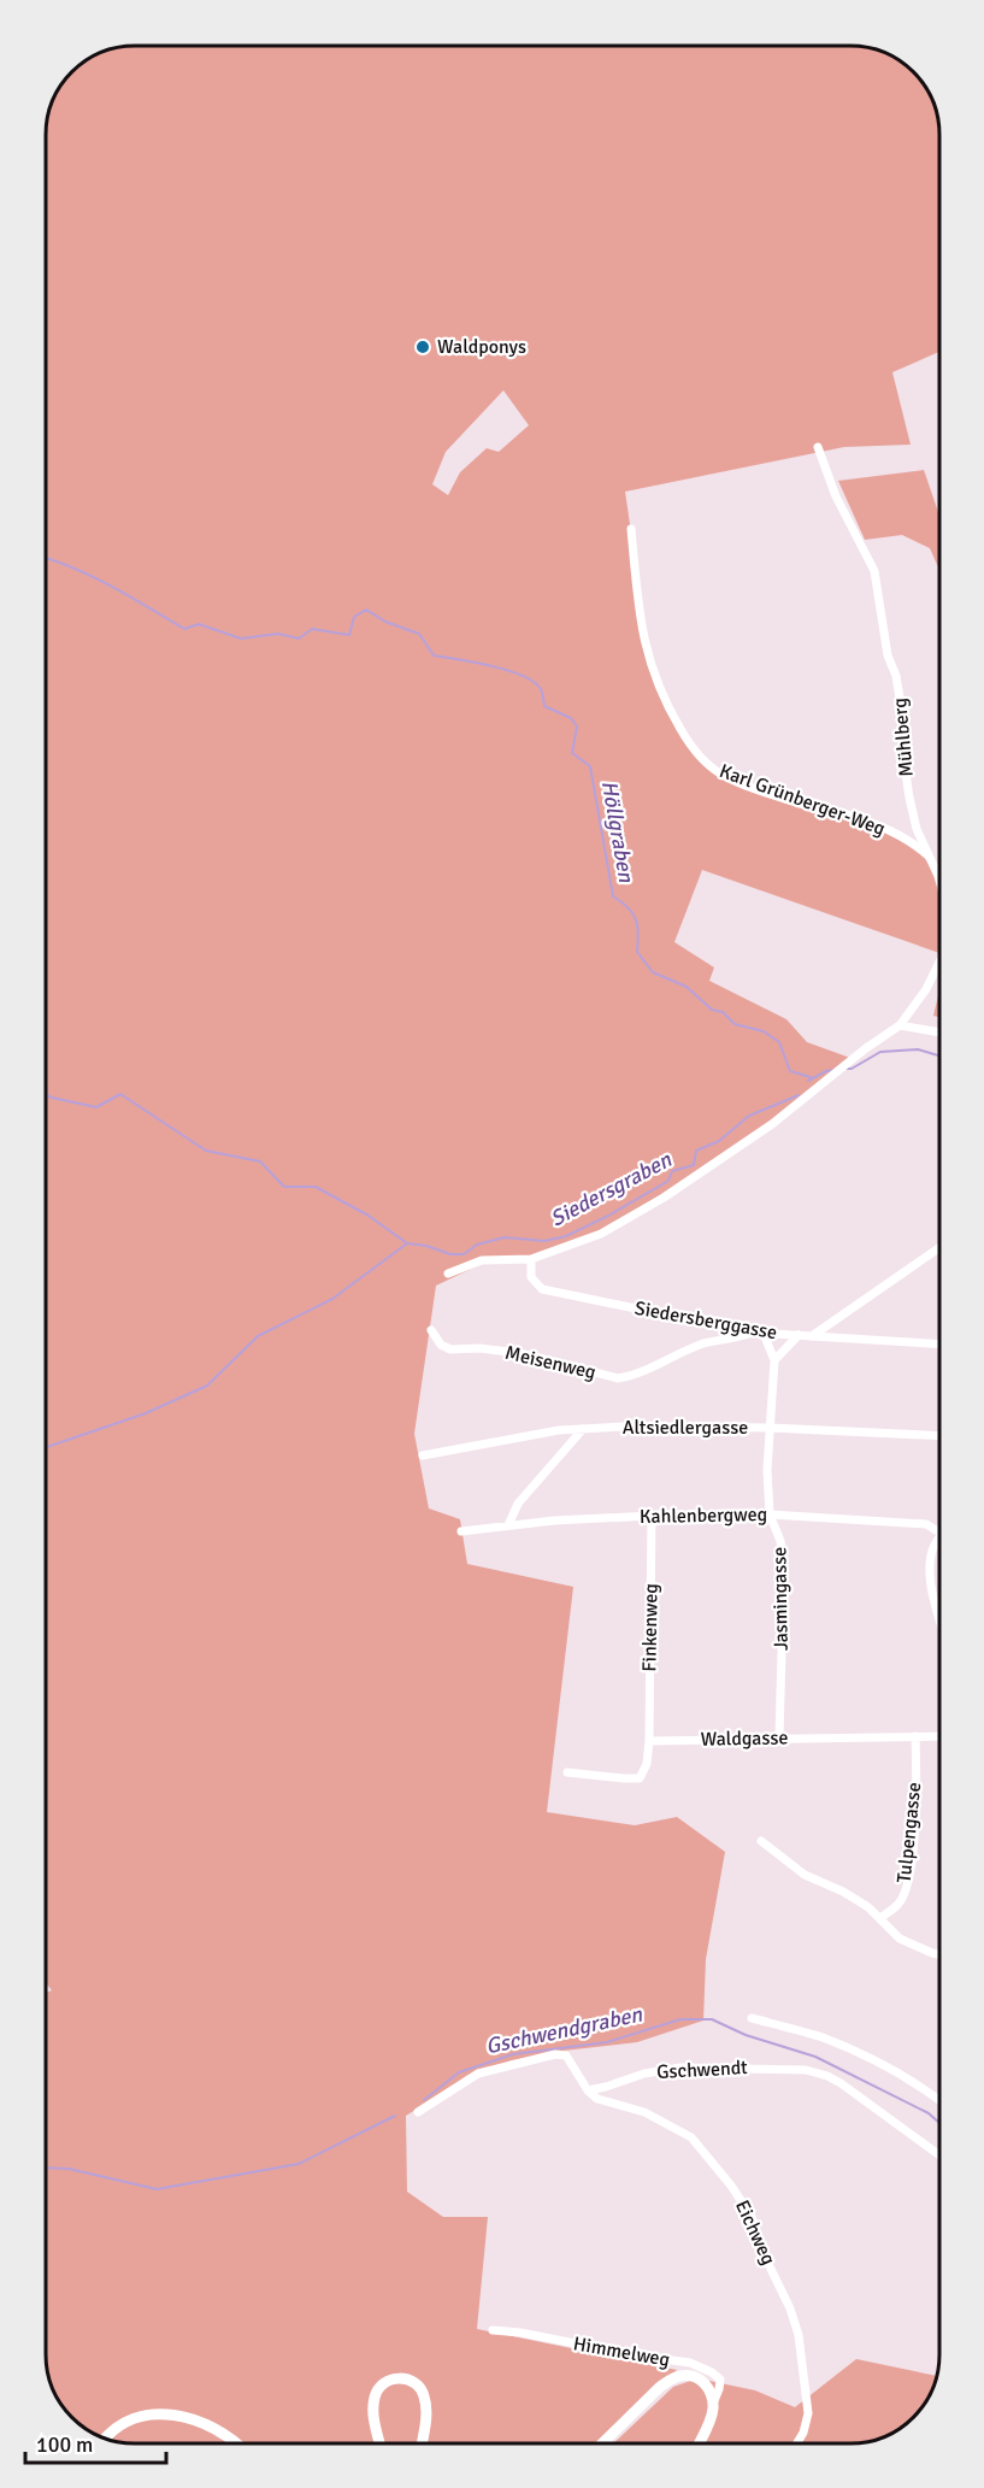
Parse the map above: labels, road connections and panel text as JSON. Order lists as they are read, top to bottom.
{
  "streets": {
    "street": [
      "Mühlberg",
      "Karl Grünberger-Weg",
      "Siedersberggasse",
      "Meisenweg",
      "Altsiedlergasse",
      "Kahlenbergweg",
      "Jasmingasse",
      "Finkenweg",
      "Waldgasse",
      "Tulpengasse",
      "Gschwendt",
      "Eichweg",
      "Himmelweg"
    ]
  },
  "crossings": [
    ["Mühlberg", "Karl Grünberger-Weg"],
    ["Siedersberggasse", "Meisenweg"],
    ["Siedersberggasse", "Jasmingasse"],
    ["Altsiedlergasse", "Jasmingasse"],
    ["Kahlenbergweg", "Jasmingasse"],
    ["Kahlenbergweg", "Finkenweg"],
    ["Jasmingasse", "Waldgasse"],
    ["Finkenweg", "Waldgasse"],
    ["Waldgasse", "Tulpengasse"],
    ["Gschwendt", "Eichweg"]
  ],
  "water": ["Höllgraben", "Siedersgraben", "Gschwendgraben"],
  "places": ["Waldponys"],
  "scale_bar": "100 m"
}
